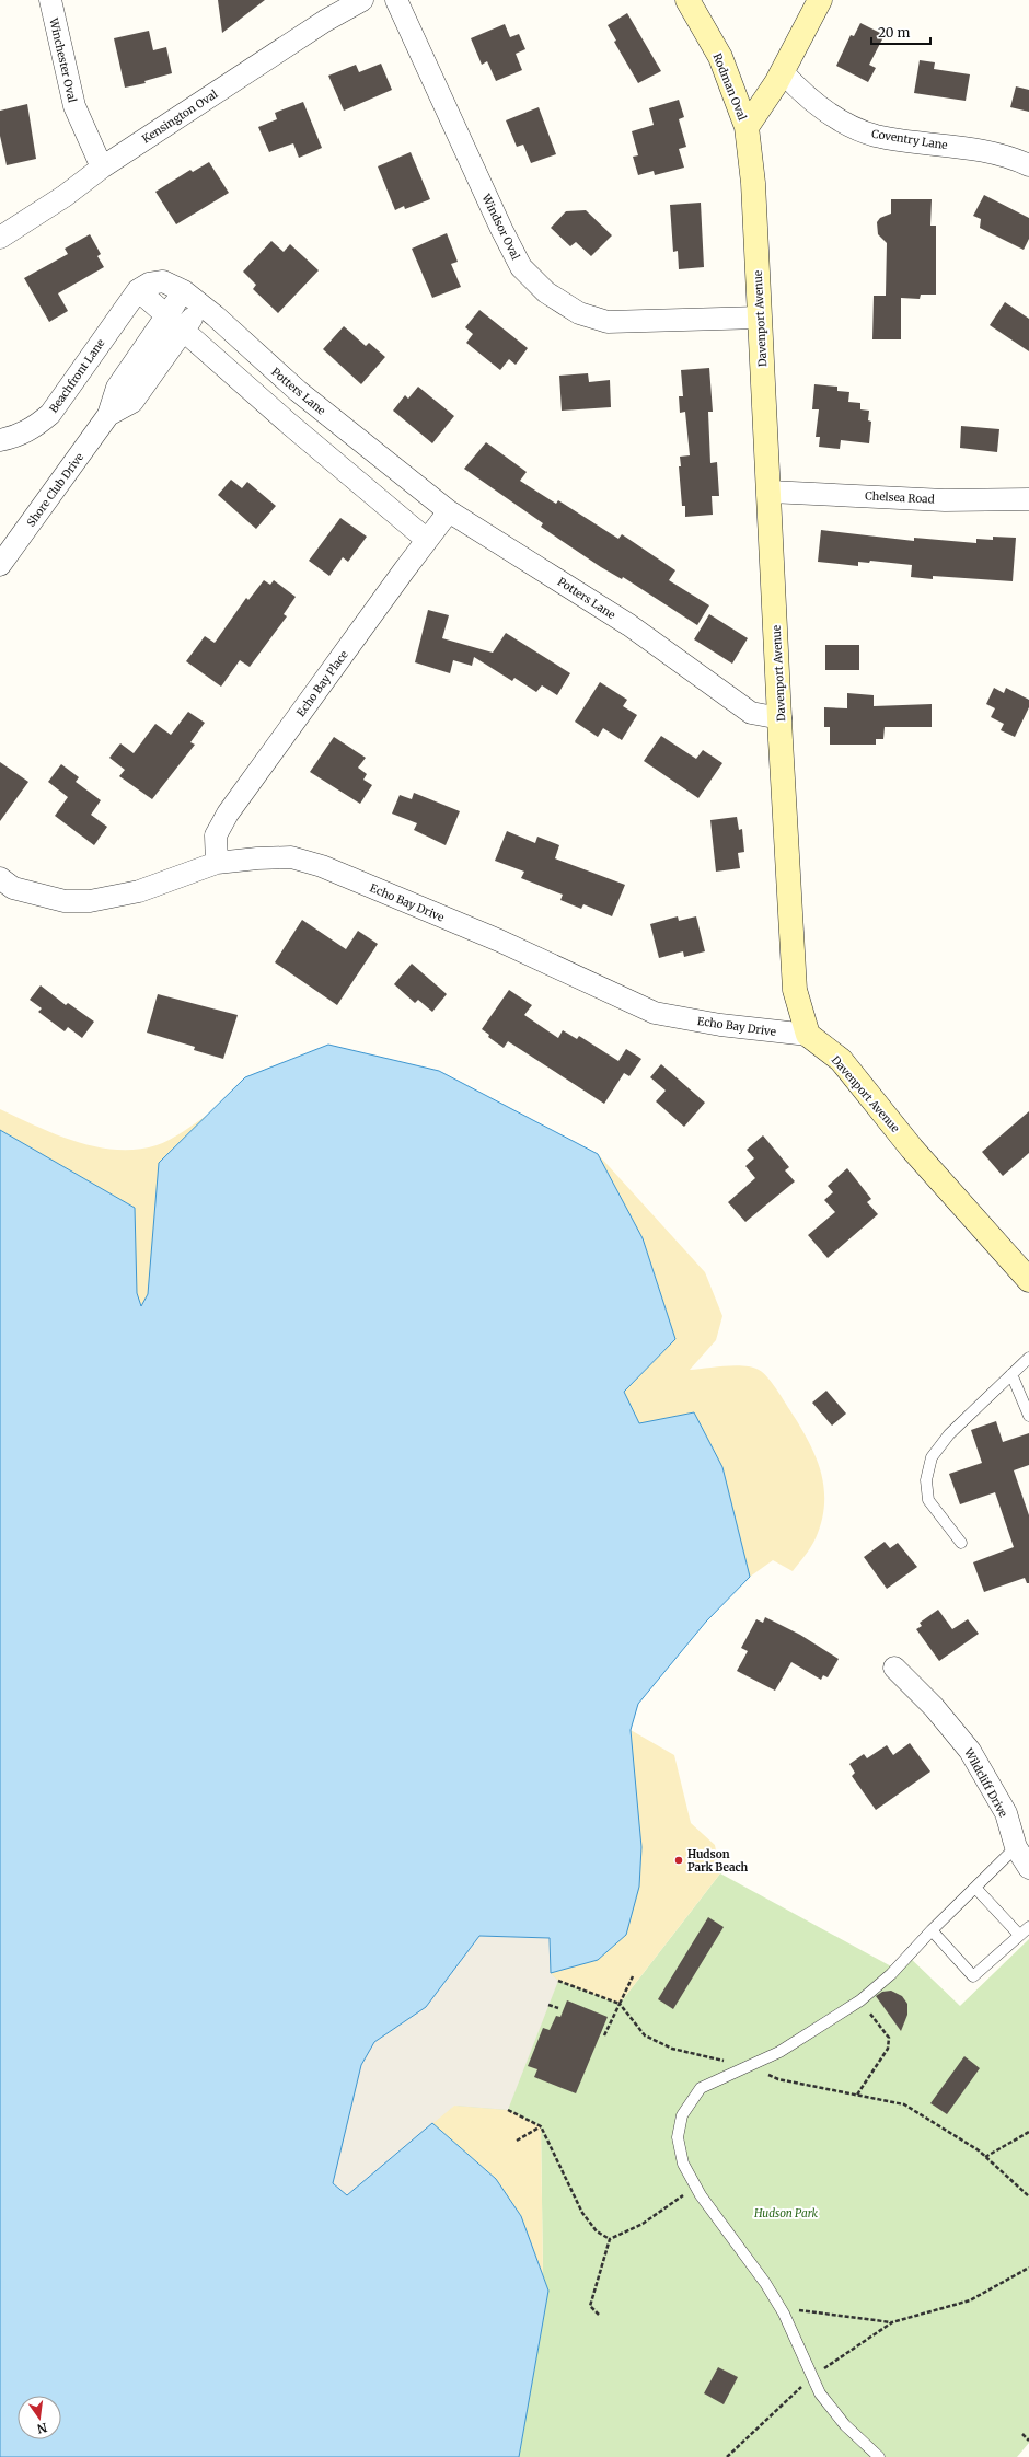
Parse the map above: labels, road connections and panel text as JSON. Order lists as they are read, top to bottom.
{
  "streets": {
    "street": [
      "Winchester Oval",
      "Rodman Oval",
      "Kensington Oval",
      "Coventry Lane",
      "Windsor Oval",
      "Davenport Avenue",
      "Beachfront Lane",
      "Potters Lane",
      "Shore Club Drive",
      "Chelsea Road",
      "Echo Bay Place",
      "Echo Bay Drive",
      "Wildcliff Drive"
    ]
  },
  "crossings": [
    ["Winchester Oval", "Kensington Oval"],
    ["Rodman Oval", "Davenport Avenue"],
    ["Windsor Oval", "Davenport Avenue"],
    ["Davenport Avenue", "Potters Lane"],
    ["Davenport Avenue", "Chelsea Road"],
    ["Davenport Avenue", "Echo Bay Drive"],
    ["Beachfront Lane", "Potters Lane"],
    ["Potters Lane", "Shore Club Drive"],
    ["Potters Lane", "Echo Bay Place"],
    ["Echo Bay Place", "Echo Bay Drive"]
  ],
  "parks": ["Hudson Park"],
  "places": ["Hudson Park Beach"],
  "scale_bar": "20 m",
  "north": "bottom"
}
